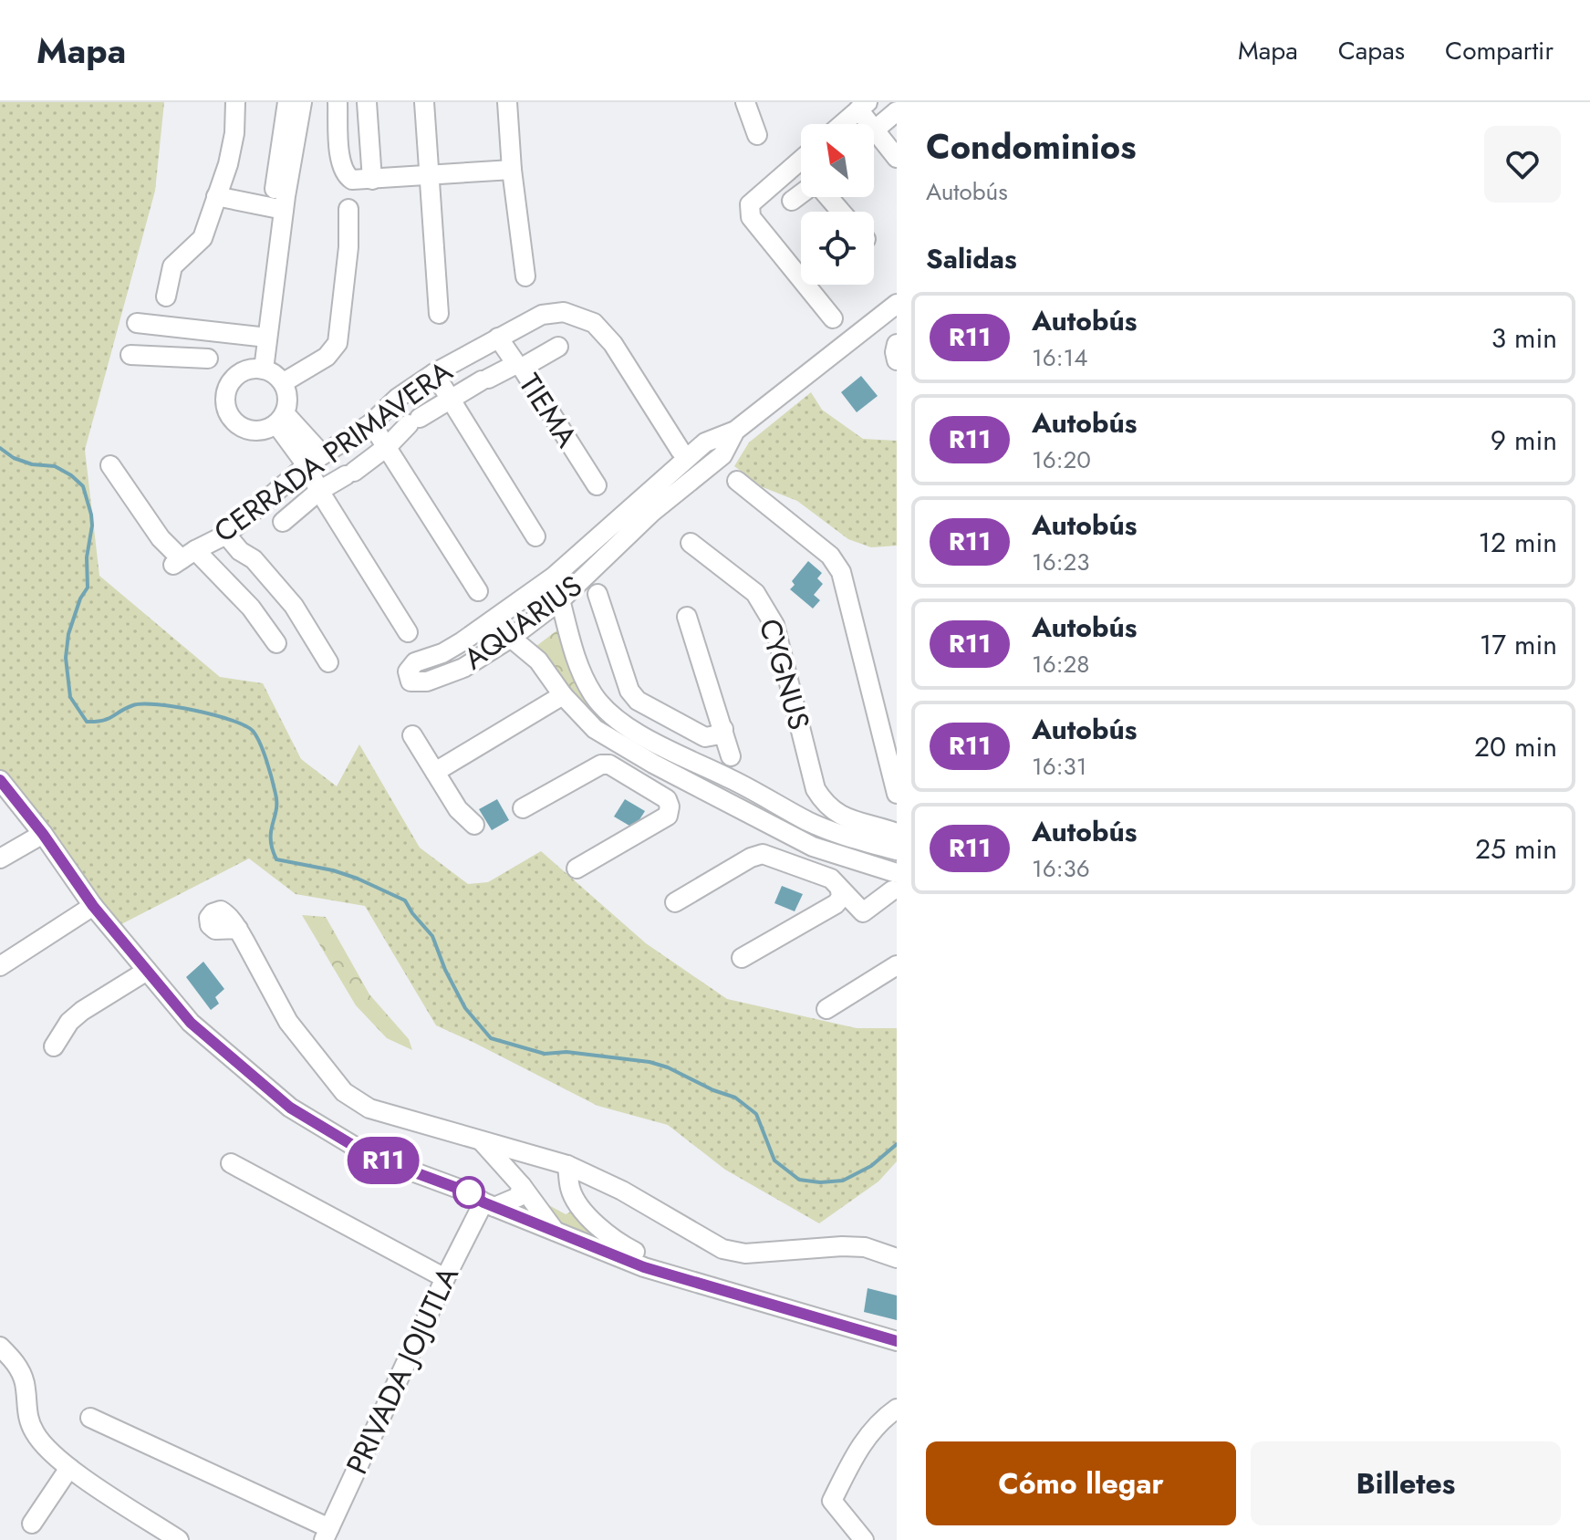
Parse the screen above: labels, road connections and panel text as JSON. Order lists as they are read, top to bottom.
{
  "streets": {
    "street": [
      "TIEMA",
      "CERRADA PRIMAVERA",
      "AQUARIUS",
      "CYGNUS",
      "PRIVADA JOJUTLA"
    ]
  },
  "crossings": [
    ["TIEMA", "CERRADA PRIMAVERA"]
  ],
  "lines": ["bus line R11"],
  "north": "top left",
  "page": {
    "header": "Mapa",
    "nav": ["Mapa", "Capas", "Compartir"],
    "on_map": "R11",
    "heading": [
      ["Condominios", "Autobús"],
      "Salidas"
    ],
    "list": [
      {
        "mark": "R11",
        "name": "Autobús",
        "note": "16:14",
        "value": "3 min"
      },
      {
        "mark": "R11",
        "name": "Autobús",
        "note": "16:20",
        "value": "9 min"
      },
      {
        "mark": "R11",
        "name": "Autobús",
        "note": "16:23",
        "value": "12 min"
      },
      {
        "mark": "R11",
        "name": "Autobús",
        "note": "16:28",
        "value": "17 min"
      },
      {
        "mark": "R11",
        "name": "Autobús",
        "note": "16:31",
        "value": "20 min"
      },
      {
        "mark": "R11",
        "name": "Autobús",
        "note": "16:36",
        "value": "25 min"
      }
    ],
    "buttons": ["Cómo llegar", "Billetes"]
  }
}
